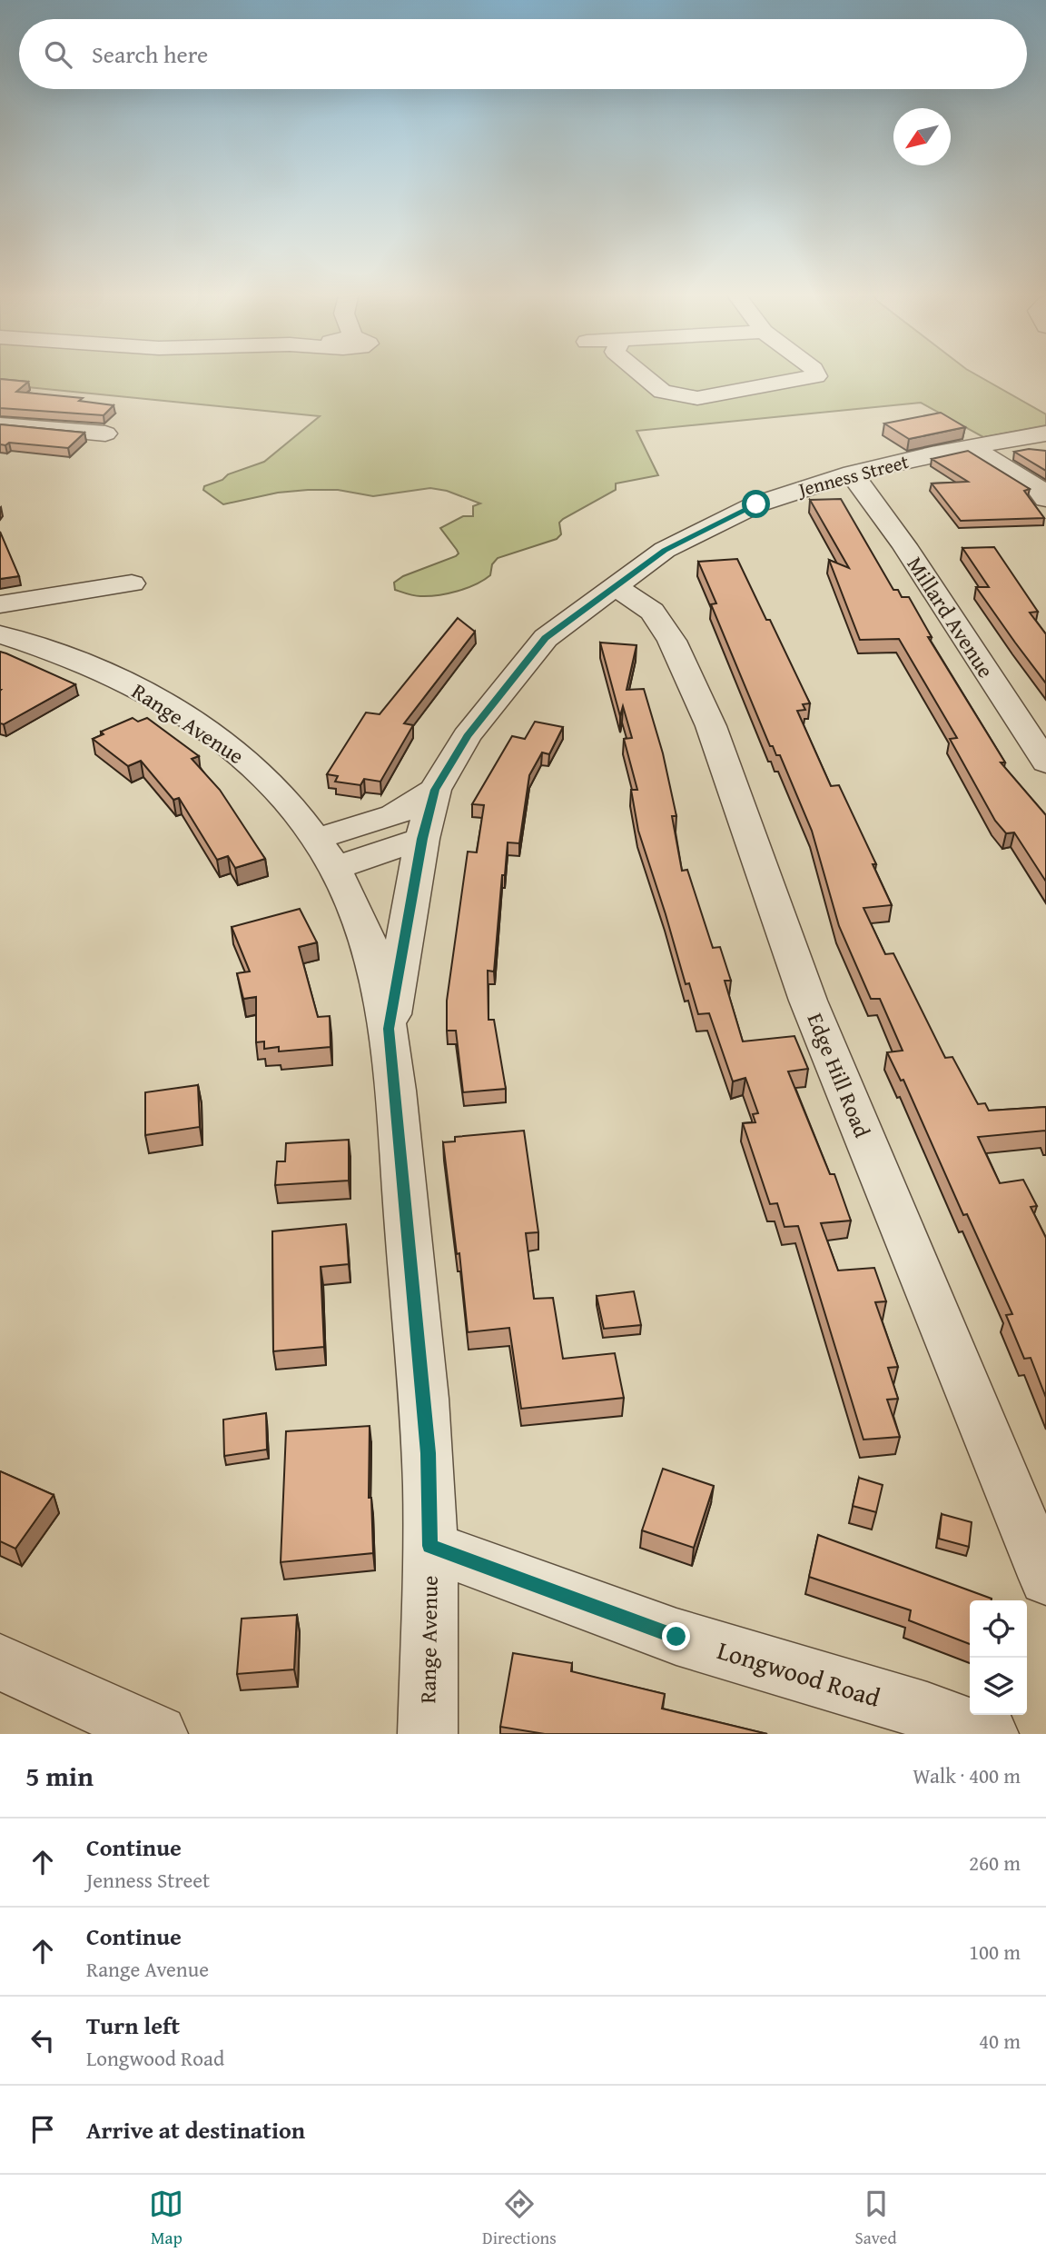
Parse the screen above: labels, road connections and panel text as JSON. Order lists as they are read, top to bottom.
{
  "streets": {
    "street": [
      "Jenness Street",
      "Millard Avenue",
      "Range Avenue",
      "Edge Hill Road",
      "Longwood Road"
    ]
  },
  "crossings": [
    ["Jenness Street", "Millard Avenue"],
    ["Jenness Street", "Range Avenue"],
    ["Jenness Street", "Edge Hill Road"],
    ["Range Avenue", "Longwood Road"]
  ],
  "north": "bottom left",
  "page": {
    "search": "Search here",
    "heading": ["5 min", "Walk · 400 m"],
    "list": [
      ["Continue", "Jenness Street", "260 m"],
      ["Continue", "Range Avenue", "100 m"],
      ["Turn left", "Longwood Road", "40 m"],
      "Arrive at destination"
    ],
    "nav": ["Map", "Directions", "Saved"]
  }
}
